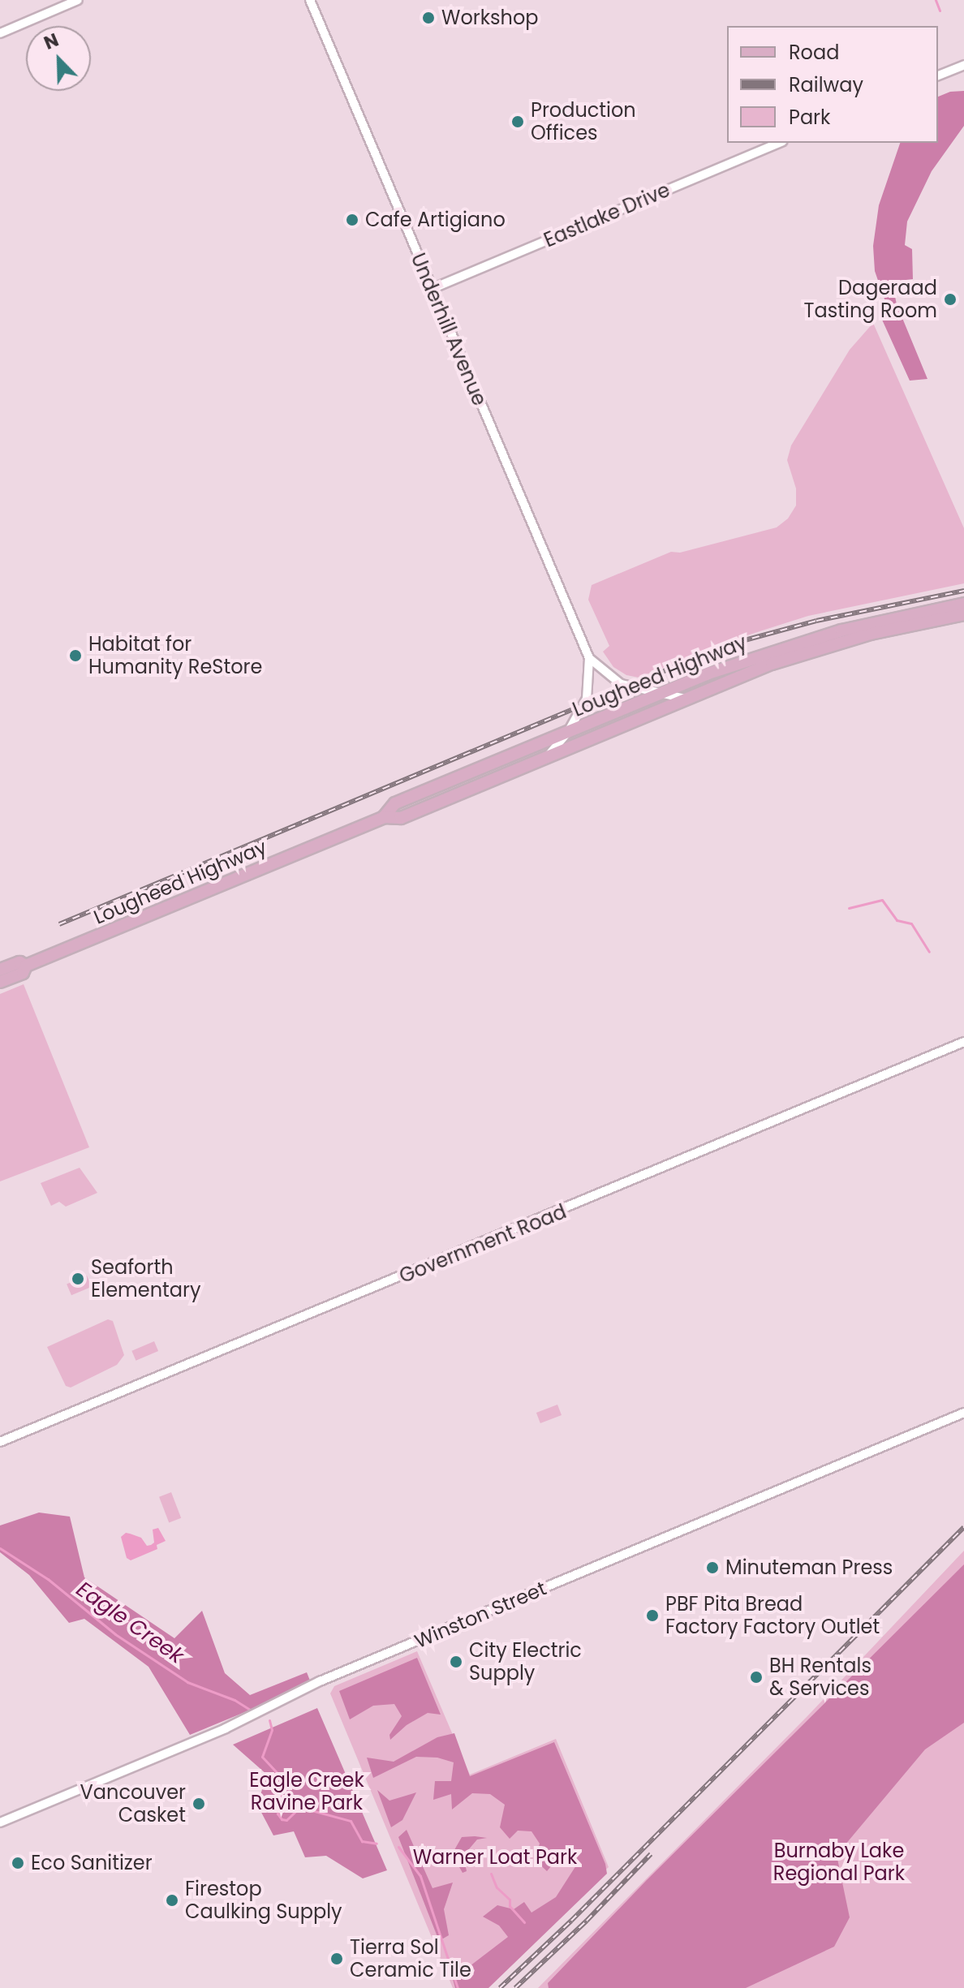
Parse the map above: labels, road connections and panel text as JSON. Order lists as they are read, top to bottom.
{
  "streets": {
    "main road": ["Lougheed Highway"],
    "street": [
      "Eastlake Drive",
      "Underhill Avenue",
      "Government Road",
      "Winston Street"
    ]
  },
  "crossings": [
    ["Eastlake Drive", "Underhill Avenue"],
    ["Underhill Avenue", "Lougheed Highway"]
  ],
  "water": ["Eagle Creek"],
  "parks": ["Eagle Creek Ravine Park", "Burnaby Lake Regional Park", "Warner Loat Park"],
  "places": [
    "Workshop",
    "Production Offices",
    "Cafe Artigiano",
    "Dageraad Tasting Room",
    "Habitat for Humanity ReStore",
    "Seaforth Elementary",
    "Minuteman Press",
    "PBF Pita Bread Factory Factory Outlet",
    "City Electric Supply",
    "BH Rentals & Services",
    "Vancouver Casket",
    "Eco Sanitizer",
    "Firestop Caulking Supply",
    "Tierra Sol Ceramic Tile"
  ],
  "legend": ["Road", "Railway", "Park"],
  "north": "top left"
}
